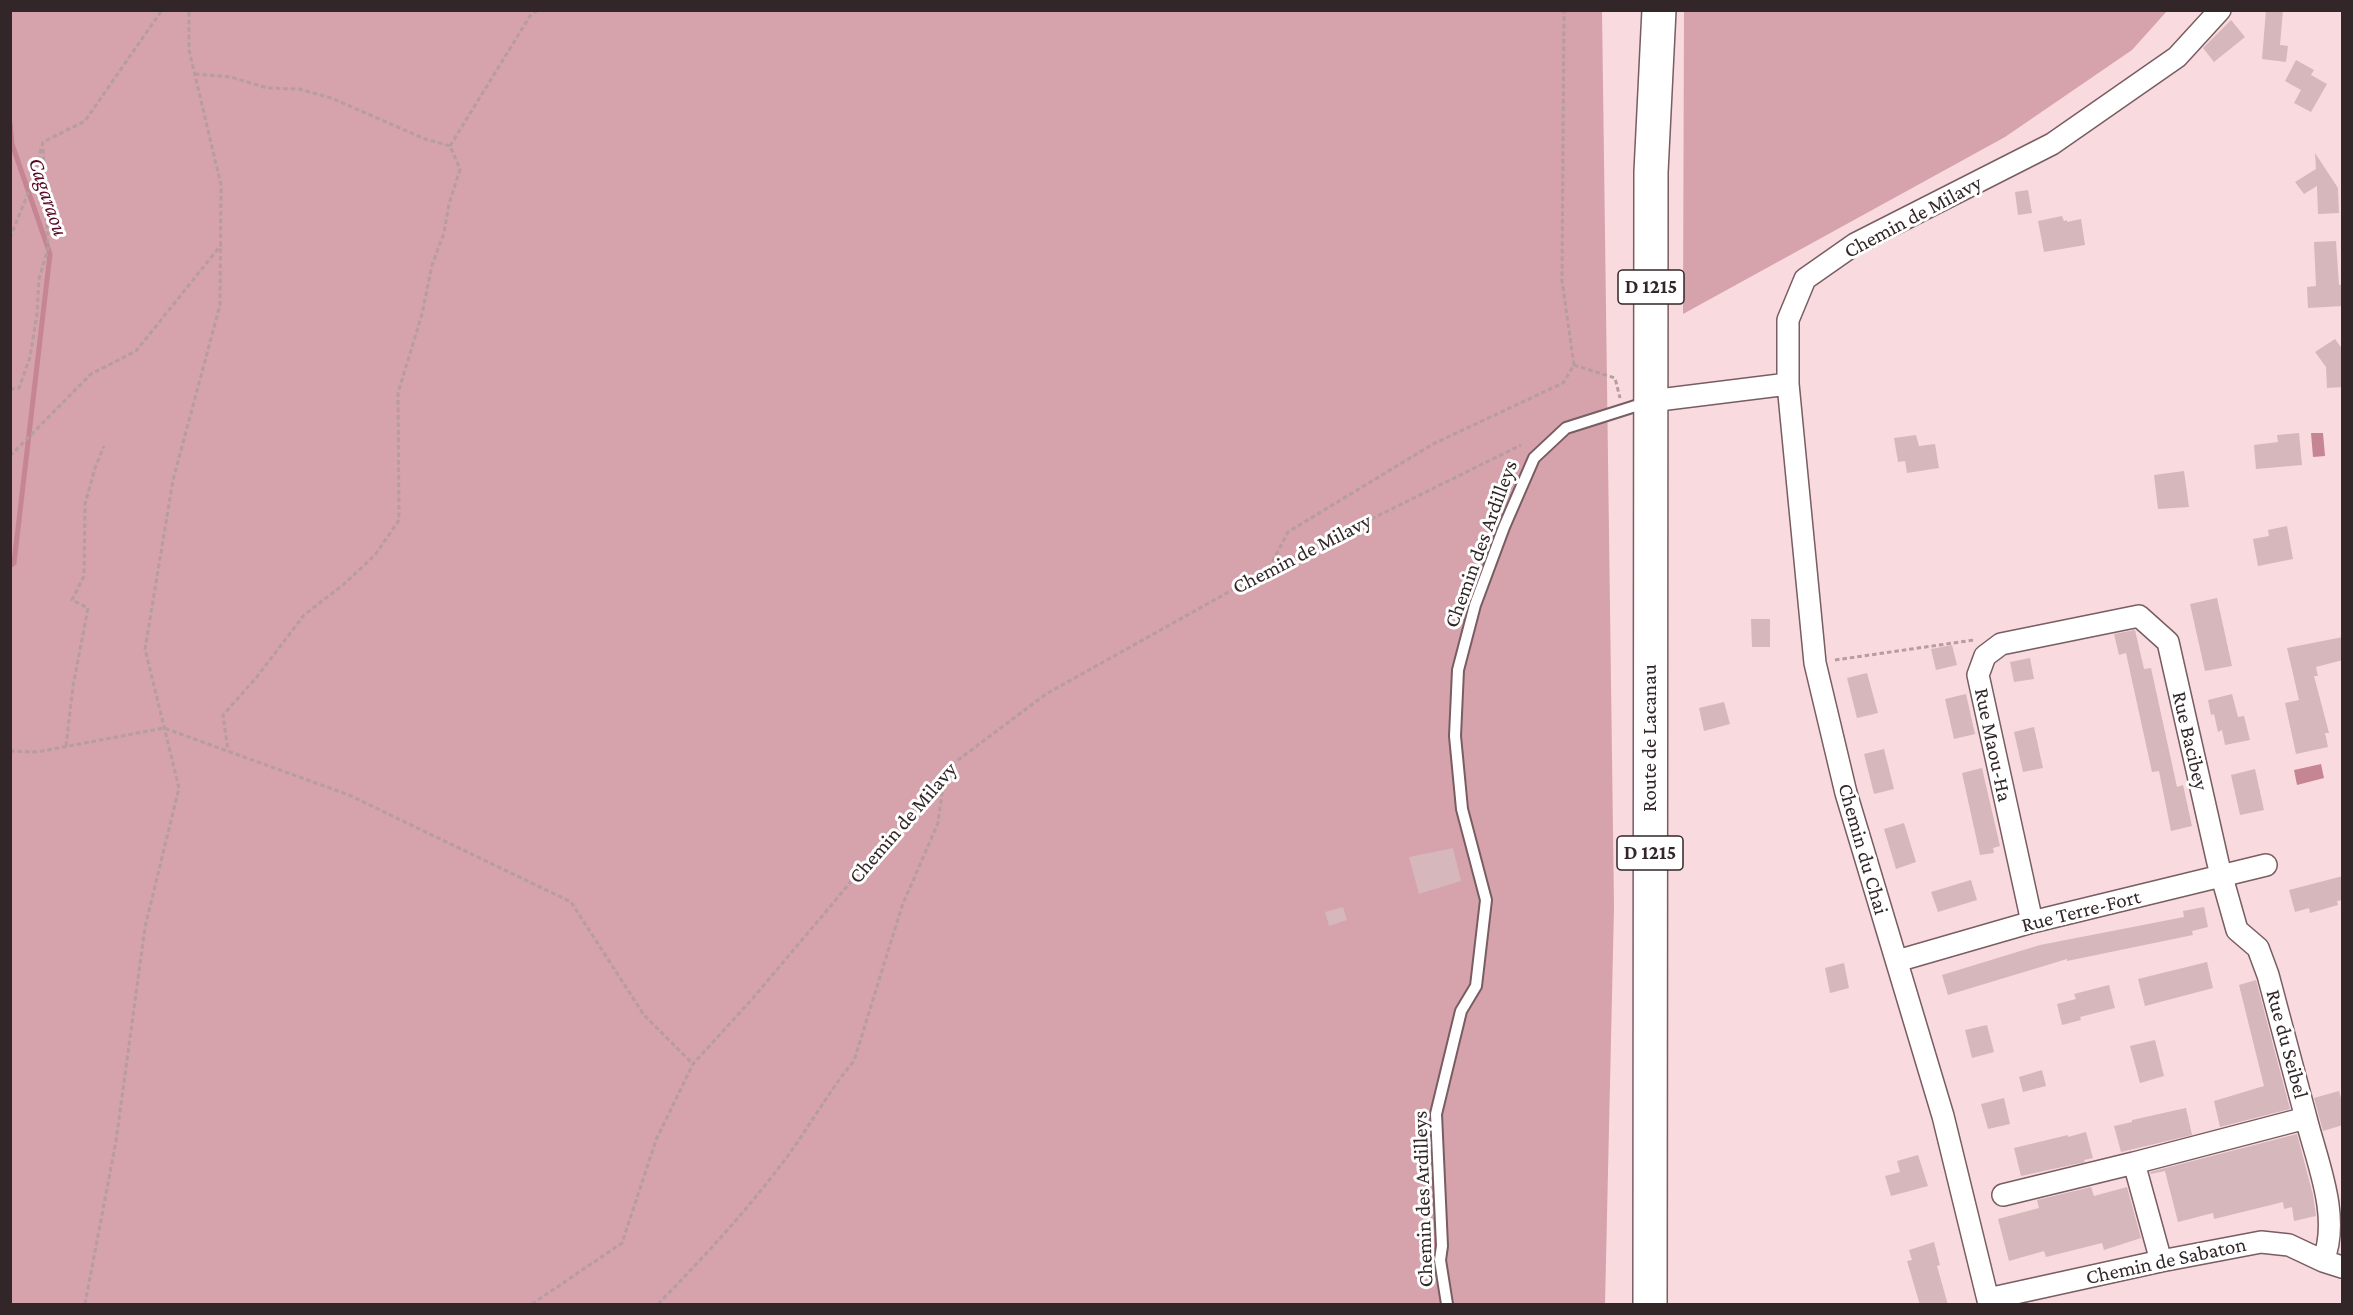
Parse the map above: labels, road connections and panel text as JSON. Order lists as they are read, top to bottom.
{
  "streets": {
    "main road": ["D 1215", "Route de Lacanau"],
    "street": [
      "Chemin de Milavy",
      "Rue Bacibey",
      "Rue Maou-Ha",
      "Chemin du Chai",
      "Rue Terre-Fort",
      "Rue du Seibel",
      "Chemin de Sabaton"
    ],
    "lane": ["Chemin des Ardilleys"]
  },
  "crossings": [
    ["Chemin de Milavy", "Chemin du Chai"],
    ["Chemin des Ardilleys", "Route de Lacanau"],
    ["Rue Bacibey", "Rue Maou-Ha"],
    ["Rue Bacibey", "Rue Terre-Fort"],
    ["Rue Bacibey", "Rue du Seibel"],
    ["Rue Maou-Ha", "Rue Terre-Fort"],
    ["Chemin du Chai", "Rue Terre-Fort"],
    ["Chemin du Chai", "Chemin de Sabaton"],
    ["Rue Terre-Fort", "Rue du Seibel"]
  ],
  "water": ["Cagaraou"]
}
